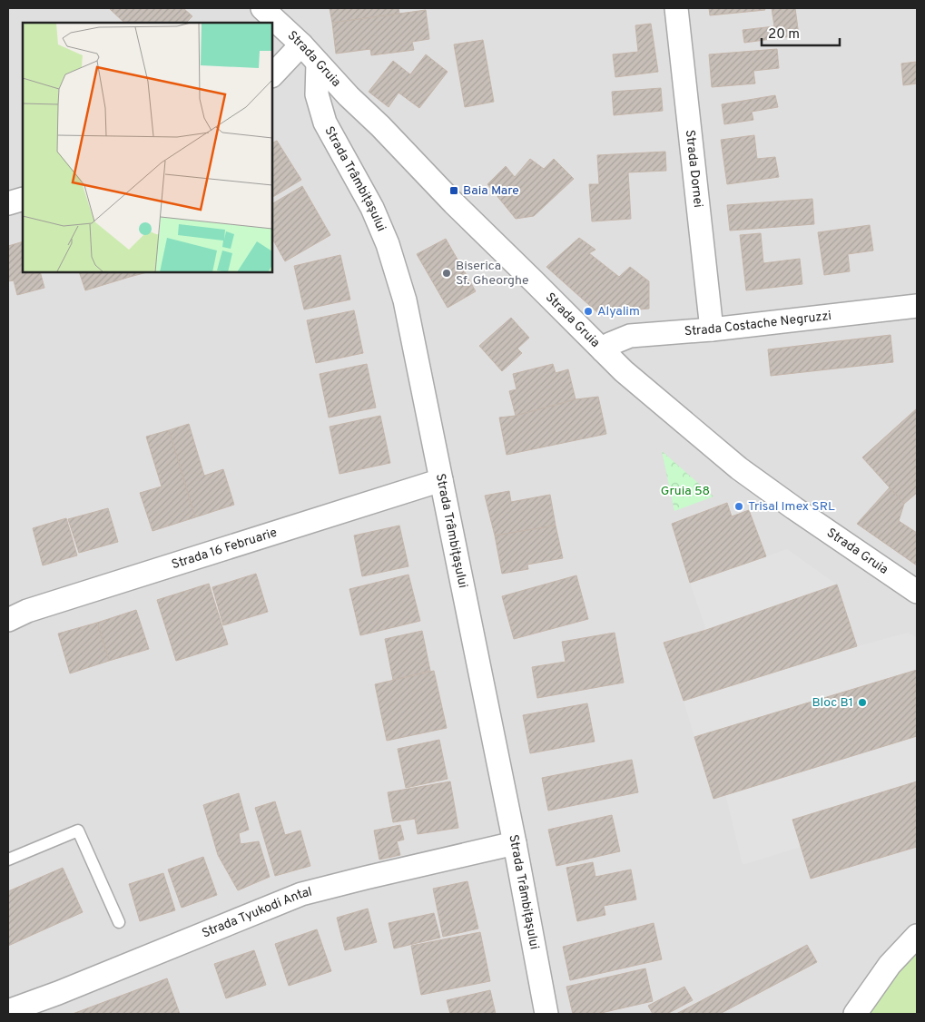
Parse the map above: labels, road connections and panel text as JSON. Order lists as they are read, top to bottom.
{
  "streets": {
    "street": [
      "Strada Gruia",
      "Strada Dornei",
      "Strada Trâmbițașului",
      "Strada Costache Negruzzi",
      "Strada 16 Februarie",
      "Strada Tyukodi Antal"
    ]
  },
  "crossings": [
    ["Strada Gruia", "Strada Trâmbițașului"],
    ["Strada Gruia", "Strada Costache Negruzzi"],
    ["Strada Dornei", "Strada Costache Negruzzi"],
    ["Strada Trâmbițașului", "Strada 16 Februarie"],
    ["Strada Trâmbițașului", "Strada Tyukodi Antal"]
  ],
  "parks": ["Gruia 58"],
  "places": {
    "transit": ["Baia Mare"],
    "other": [
      "Biserica Sf. Gheorghe",
      "Alyalim",
      "Trisal Imex SRL",
      "Bloc B1"
    ]
  },
  "scale_bar": "20 m"
}
